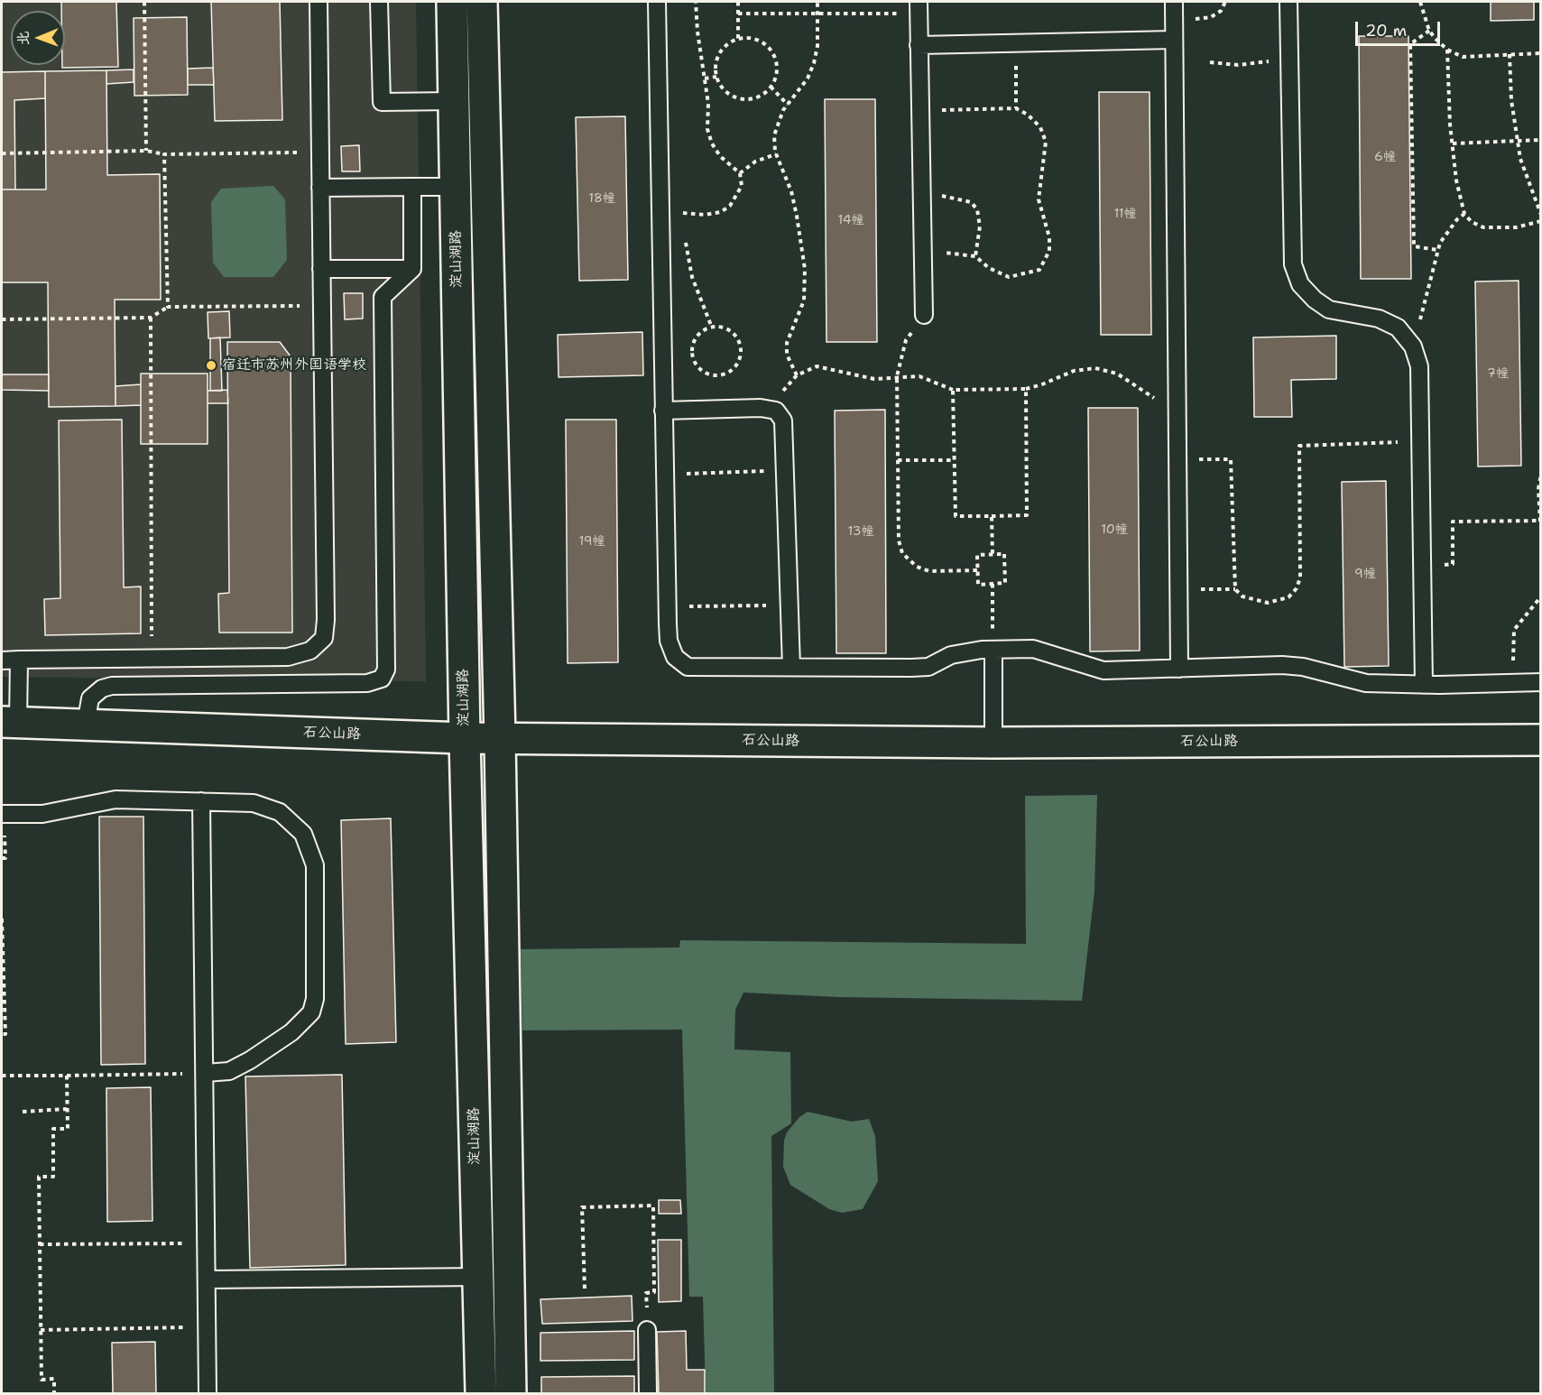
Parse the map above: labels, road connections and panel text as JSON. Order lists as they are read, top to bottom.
{
  "streets": {
    "street": ["淀山湖路", "石公山路"]
  },
  "crossings": [
    ["淀山湖路", "石公山路"]
  ],
  "places": ["宿迁市苏州外国语学校"],
  "house_numbers": [
    "6幢",
    "18幢",
    "11幢",
    "14幢",
    "7幢",
    "10幢",
    "13幢",
    "19幢",
    "9幢"
  ],
  "scale_bar": "20 m",
  "north": "left"
}
